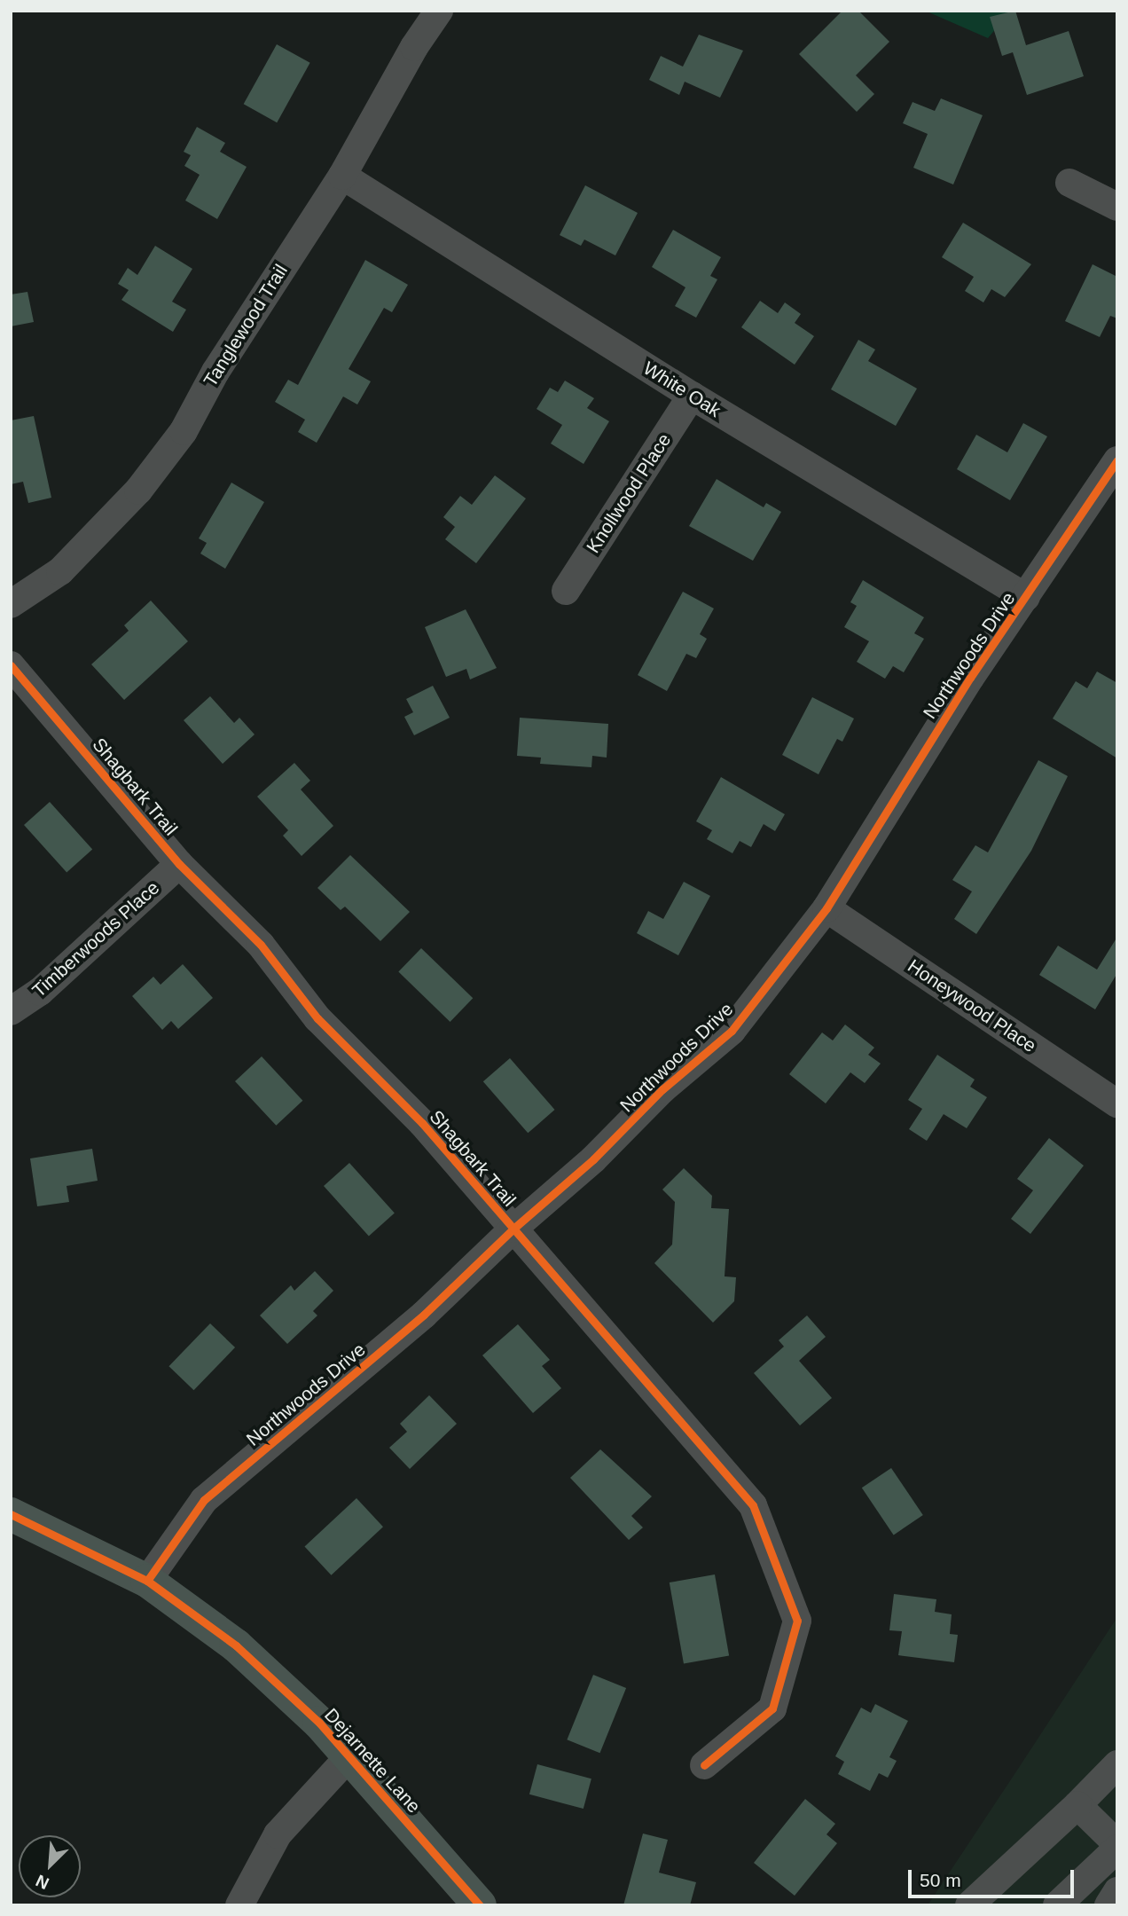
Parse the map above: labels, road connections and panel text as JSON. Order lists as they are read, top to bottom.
{
  "streets": {
    "main road": ["Dejarnette Lane"],
    "street": [
      "Tanglewood Trail",
      "White Oak",
      "Knollwood Place",
      "Northwoods Drive",
      "Shagbark Trail",
      "Timberwoods Place",
      "Honeywood Place"
    ]
  },
  "crossings": [
    ["Tanglewood Trail", "White Oak"],
    ["White Oak", "Knollwood Place"],
    ["White Oak", "Northwoods Drive"],
    ["Northwoods Drive", "Shagbark Trail"],
    ["Northwoods Drive", "Honeywood Place"],
    ["Northwoods Drive", "Dejarnette Lane"],
    ["Shagbark Trail", "Timberwoods Place"]
  ],
  "scale_bar": "50 m",
  "north": "bottom left"
}
